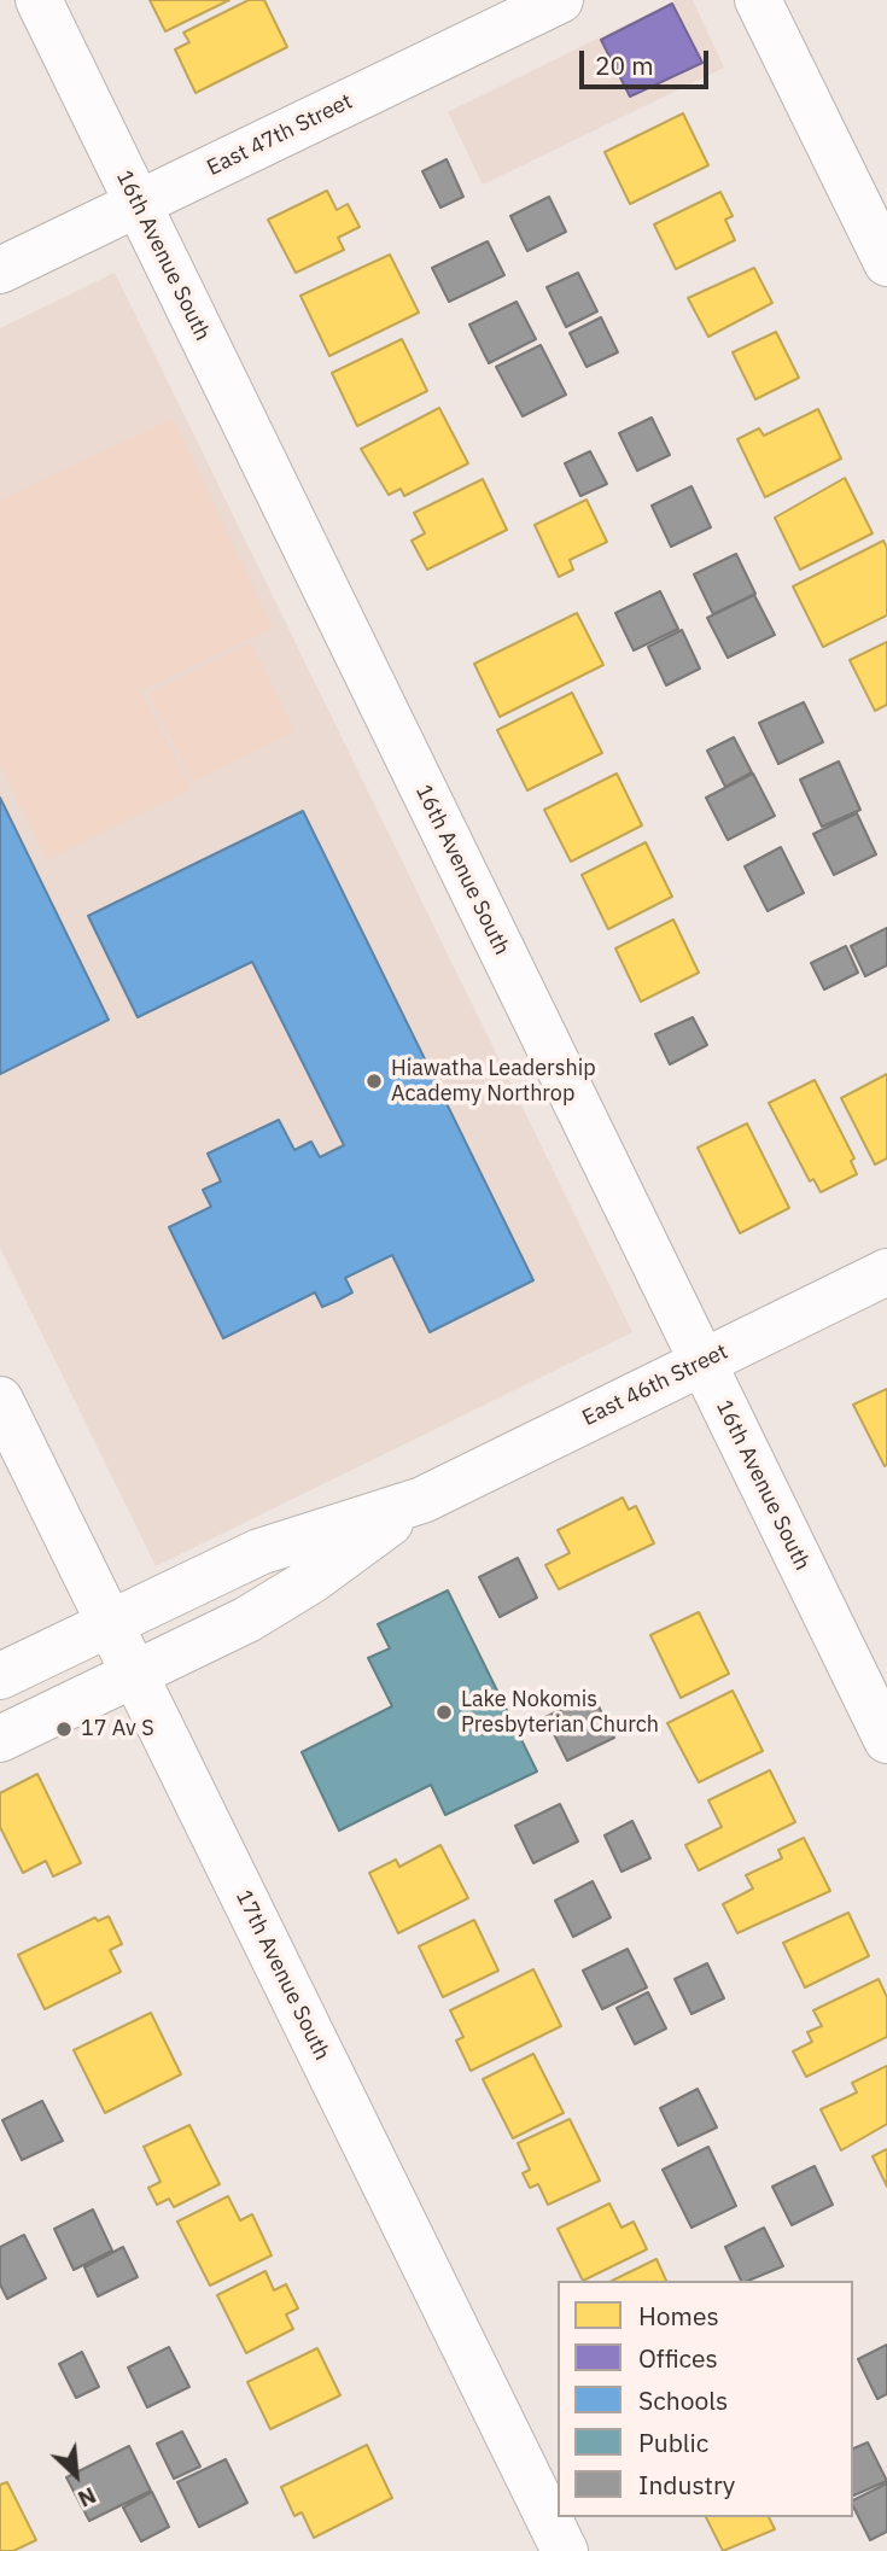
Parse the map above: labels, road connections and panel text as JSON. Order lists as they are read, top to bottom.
{
  "streets": {
    "street": [
      "East 47th Street",
      "16th Avenue South",
      "East 46th Street",
      "17th Avenue South"
    ]
  },
  "crossings": [
    ["East 47th Street", "16th Avenue South"],
    ["16th Avenue South", "East 46th Street"],
    ["East 46th Street", "17th Avenue South"]
  ],
  "places": ["Hiawatha Leadership Academy Northrop", "Lake Nokomis Presbyterian Church", "17 Av S"],
  "legend": [
    "Homes",
    "Offices",
    "Schools",
    "Public",
    "Industry"
  ],
  "scale_bar": "20 m",
  "north": "bottom right"
}
